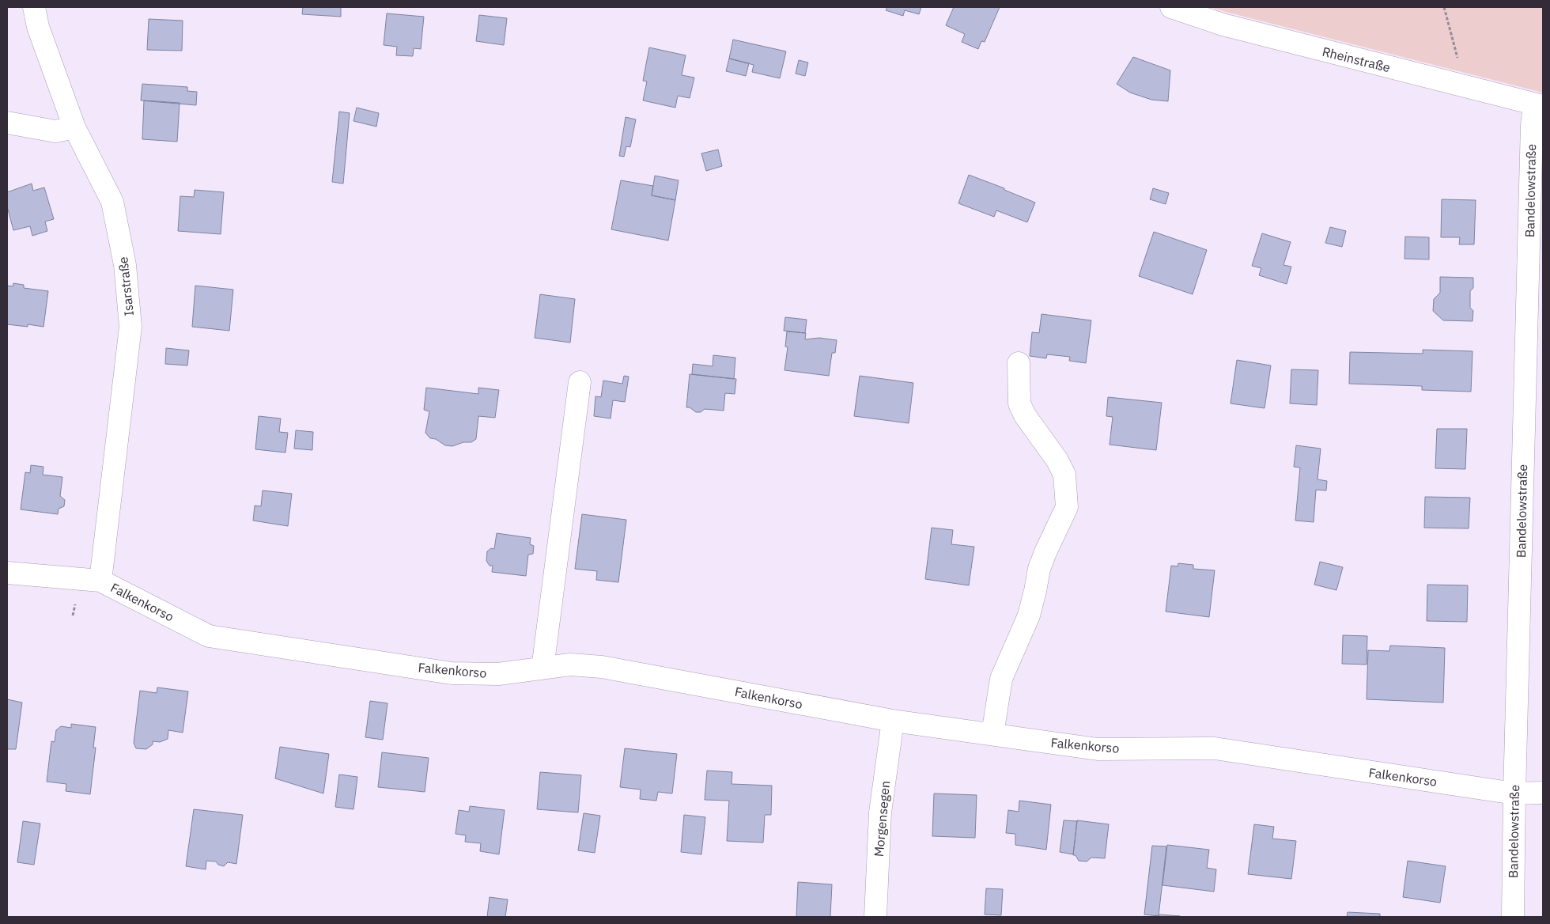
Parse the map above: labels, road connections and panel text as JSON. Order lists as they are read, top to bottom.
{
  "streets": {
    "street": [
      "Rheinstraße",
      "Bandelowstraße",
      "Isarstraße",
      "Falkenkorso",
      "Morgensegen"
    ]
  },
  "crossings": [
    ["Rheinstraße", "Bandelowstraße"],
    ["Bandelowstraße", "Falkenkorso"],
    ["Isarstraße", "Falkenkorso"],
    ["Falkenkorso", "Morgensegen"]
  ]
}
